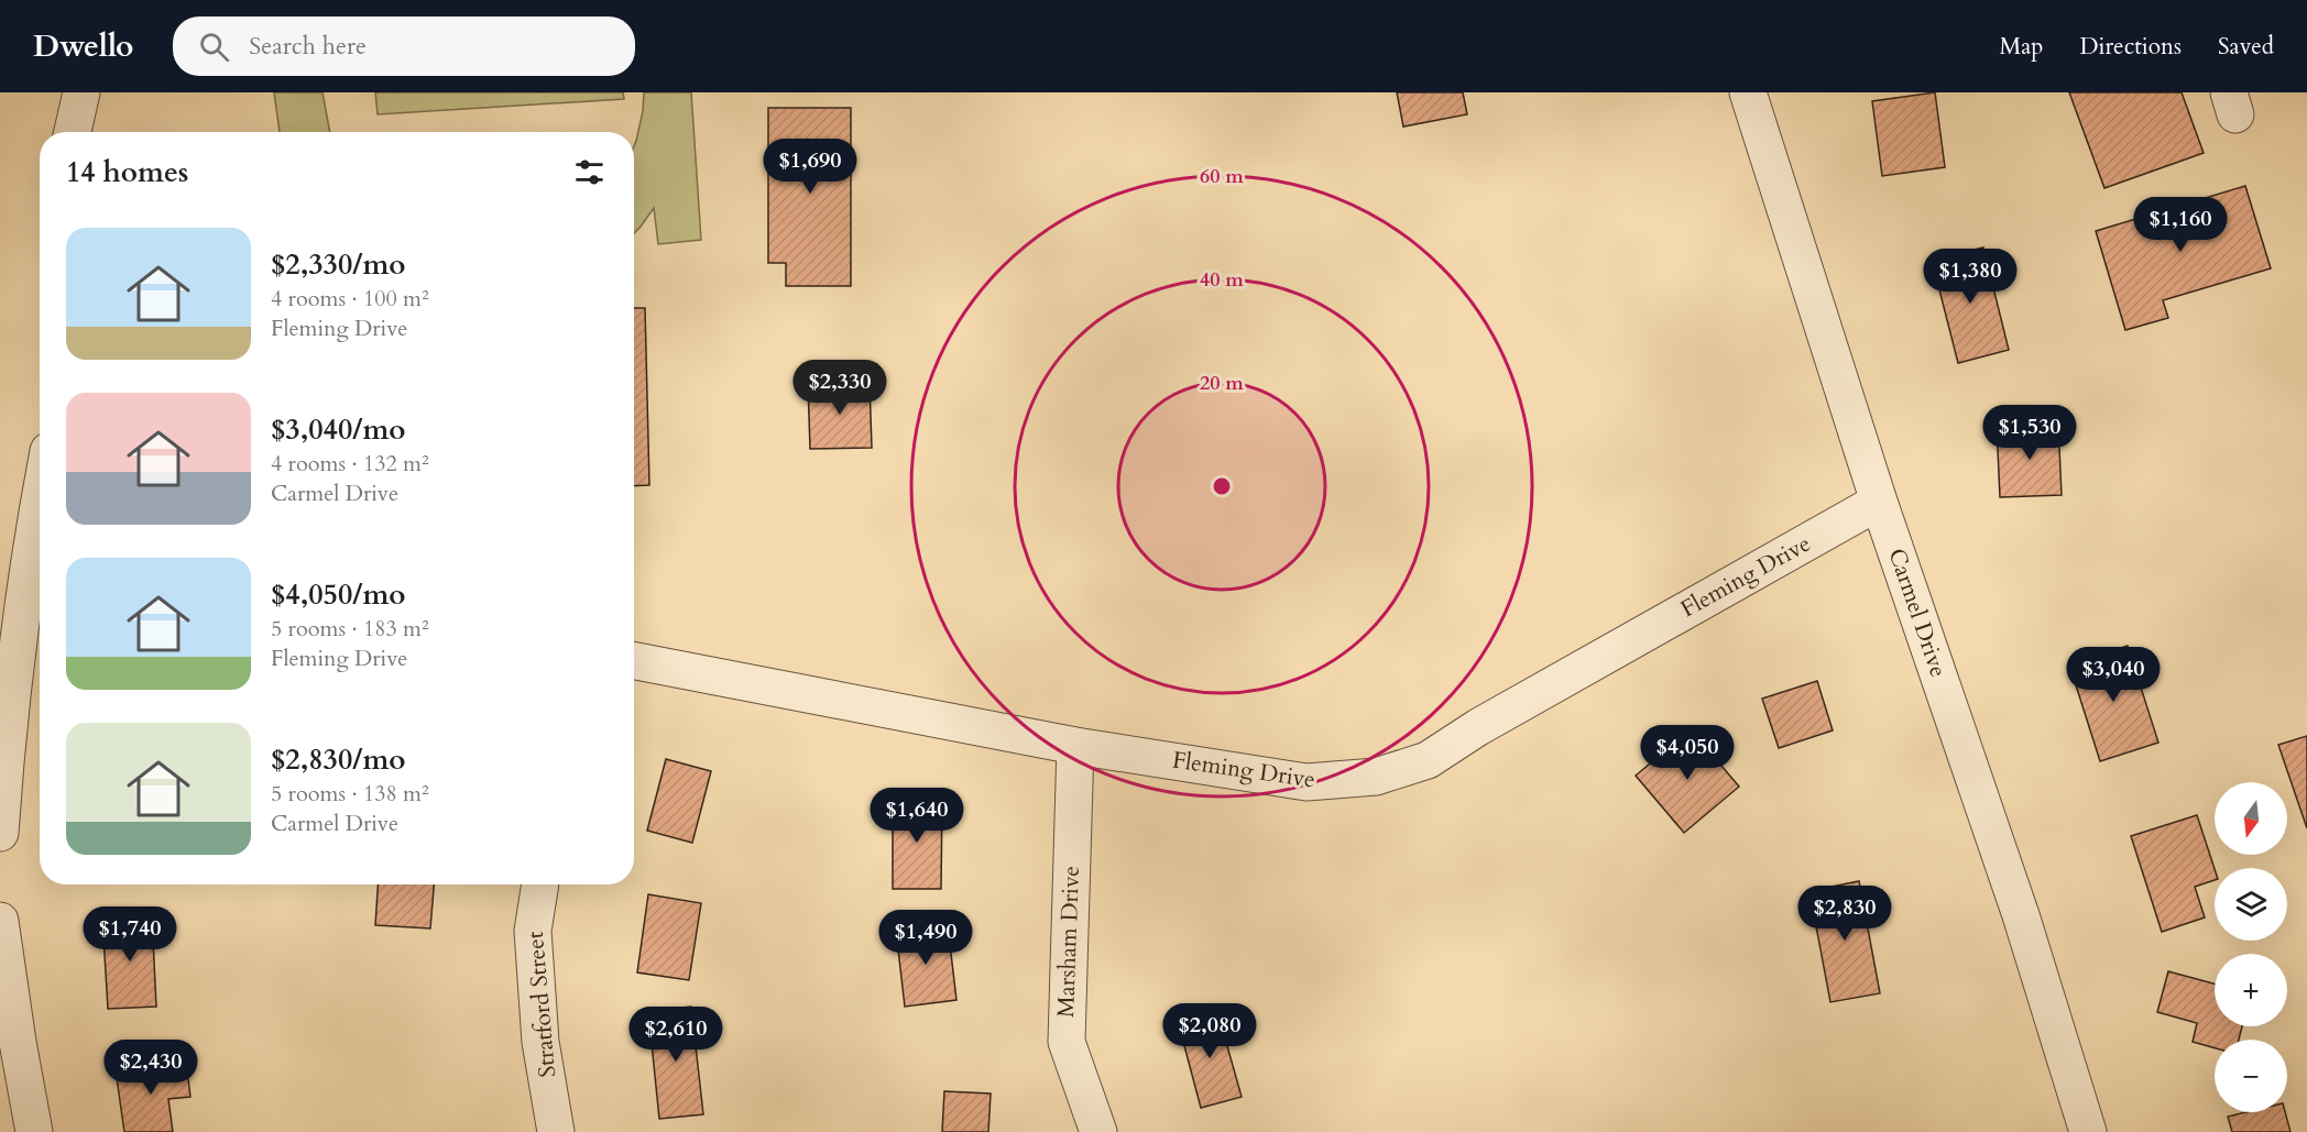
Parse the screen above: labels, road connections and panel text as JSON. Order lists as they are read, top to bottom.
{
  "streets": {
    "street": [
      "Fleming Drive",
      "Carmel Drive",
      "Marsham Drive",
      "Stratford Street"
    ]
  },
  "crossings": [
    ["Fleming Drive", "Carmel Drive"],
    ["Fleming Drive", "Marsham Drive"]
  ],
  "north": "bottom",
  "page": {
    "header": "Dwello",
    "search": "Search here",
    "nav": ["Map", "Directions", "Saved"],
    "heading": "14 homes",
    "price": [
      "$1,690",
      "$1,160",
      "$1,380",
      "$2,330",
      "$1,530",
      "$3,040",
      "$4,050",
      "$1,640",
      "$2,830",
      "$1,740",
      "$1,490",
      "$2,080",
      "$2,610",
      "$2,430"
    ],
    "list": [
      {
        "name": "$2,330/mo",
        "note": "4 rooms · 100 m² · Fleming Drive"
      },
      {
        "name": "$3,040/mo",
        "note": "4 rooms · 132 m² · Carmel Drive"
      },
      {
        "name": "$4,050/mo",
        "note": "5 rooms · 183 m² · Fleming Drive"
      },
      {
        "name": "$2,830/mo",
        "note": "5 rooms · 138 m² · Carmel Drive"
      }
    ],
    "map_buttons": ["+", "−"]
  },
  "rings": ["60 m", "40 m", "20 m"]
}
